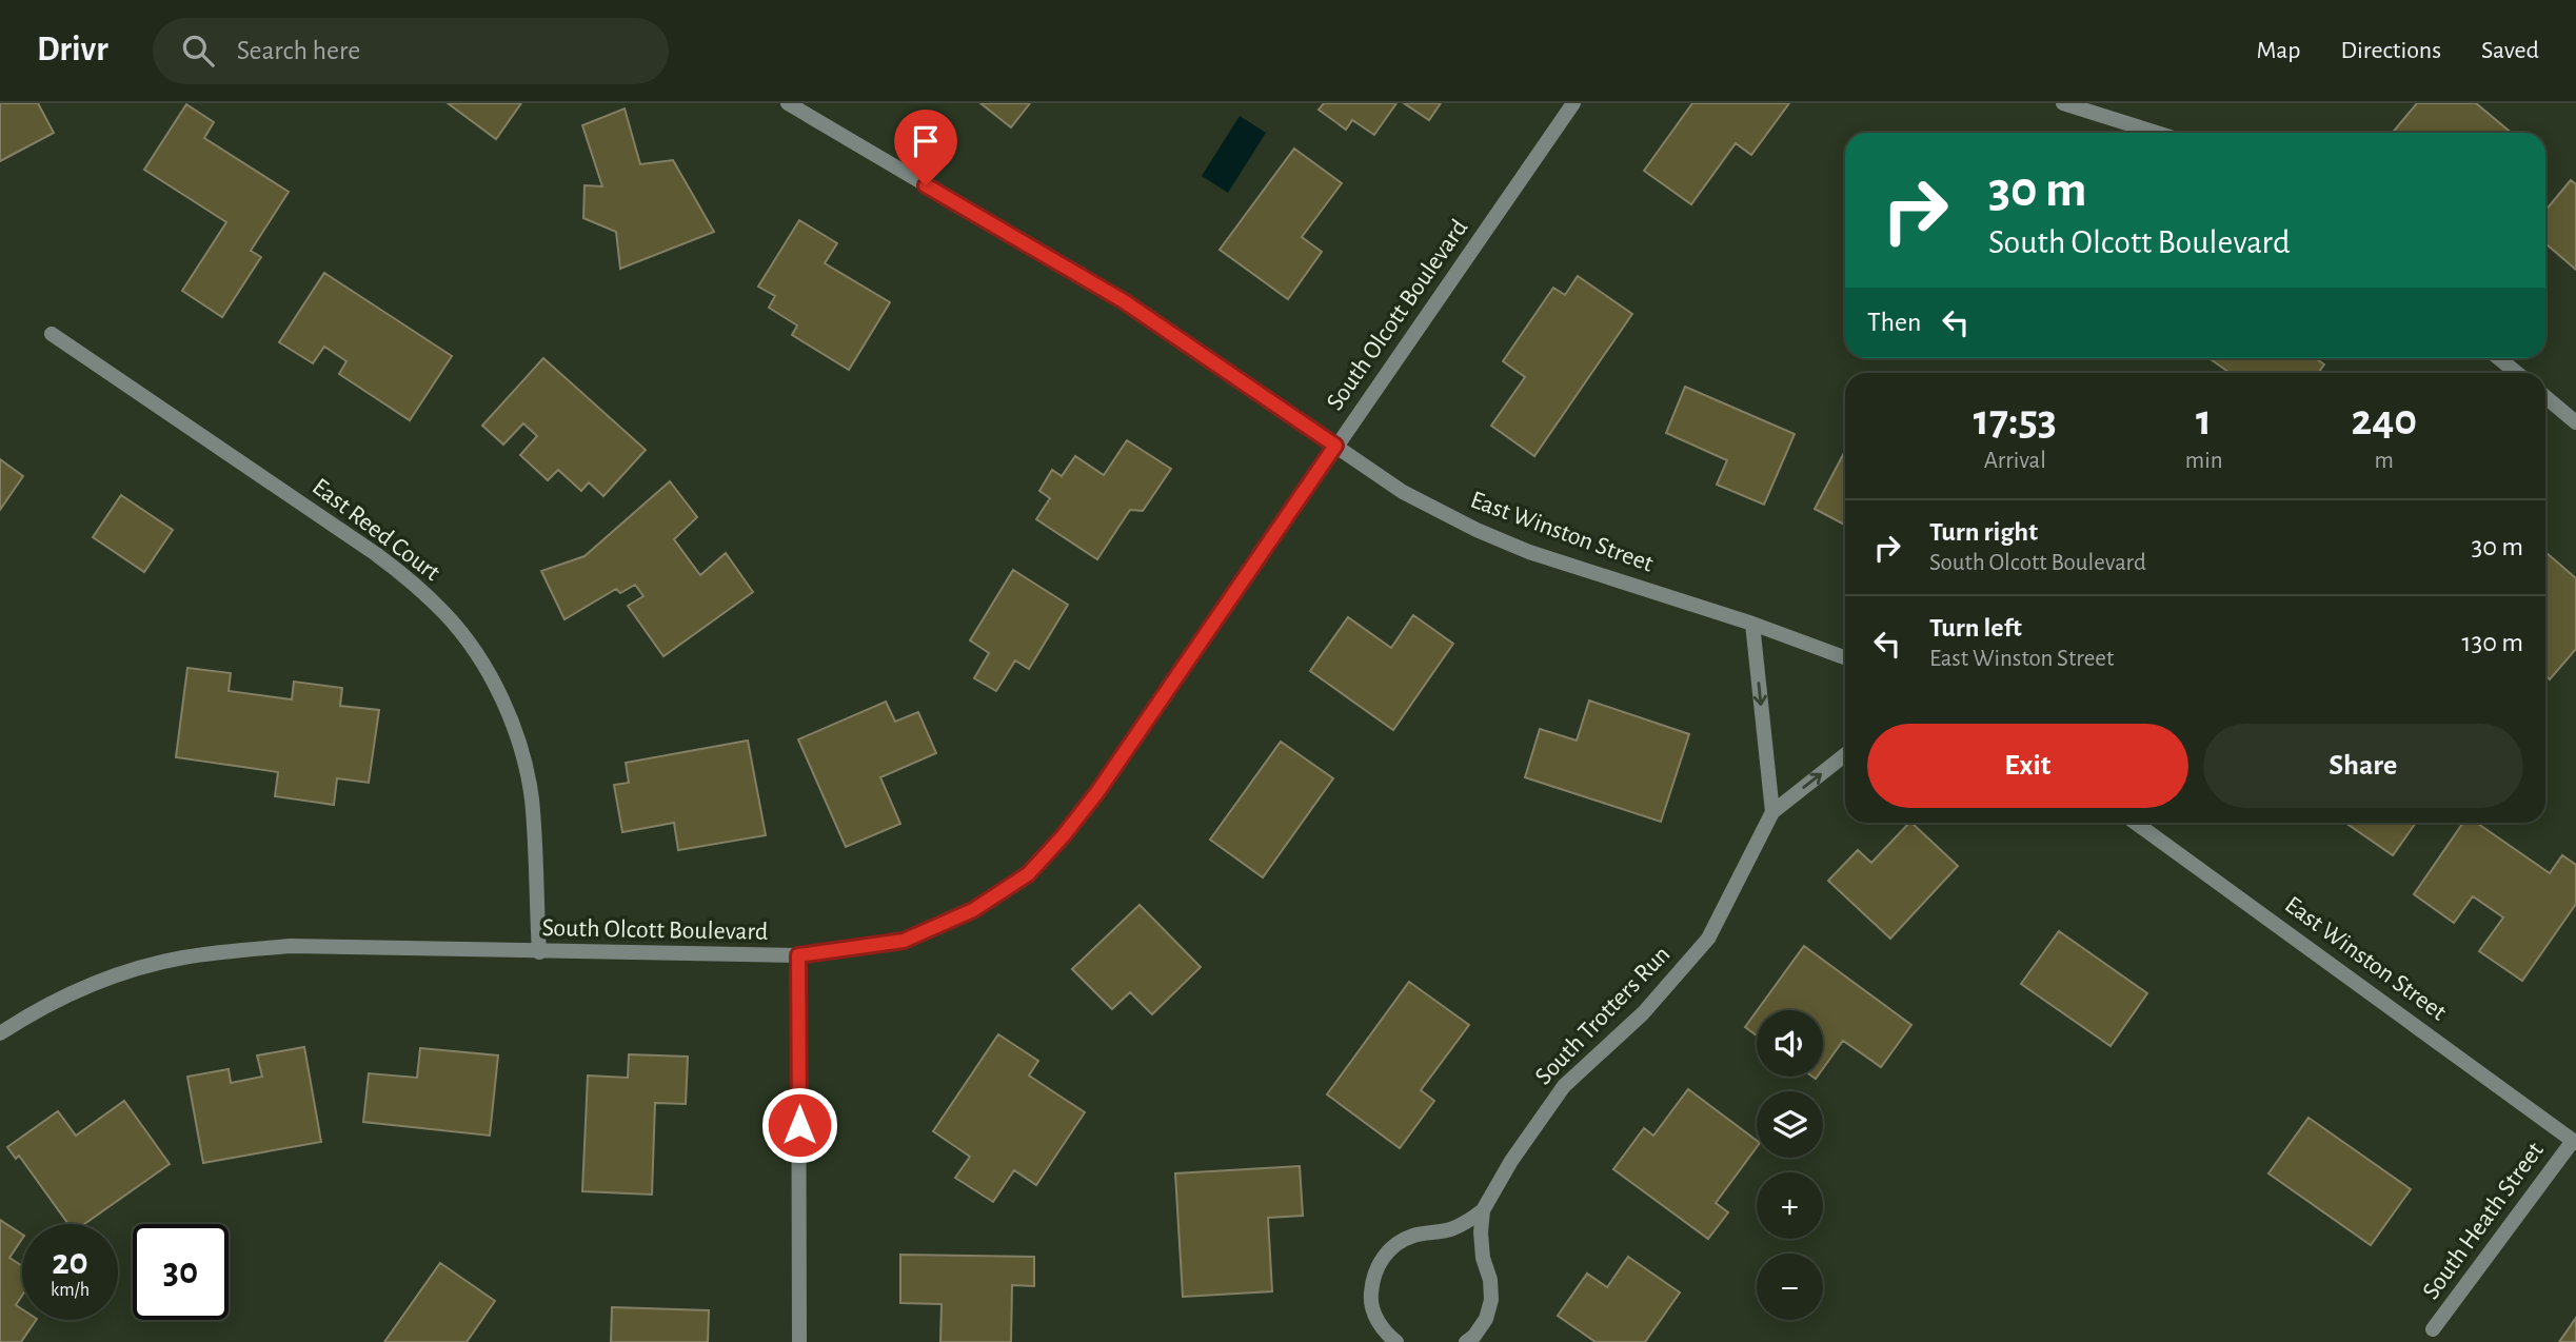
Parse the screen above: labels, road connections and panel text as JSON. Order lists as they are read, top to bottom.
{
  "streets": {
    "street": [
      "South Olcott Boulevard",
      "East Reed Court",
      "East Winston Street",
      "South Trotters Run",
      "South Heath Street"
    ]
  },
  "crossings": [
    ["South Olcott Boulevard", "East Reed Court"],
    ["South Olcott Boulevard", "East Winston Street"],
    ["East Winston Street", "South Heath Street"]
  ],
  "page": {
    "header": "Drivr",
    "search": "Search here",
    "nav": ["Map", "Directions", "Saved"],
    "turn": ["30 m", "South Olcott Boulevard"],
    "then": "Then",
    "eta": [
      "17:53",
      "Arrival",
      "1",
      "min",
      "240",
      "m"
    ],
    "list": [
      {
        "name": "Turn right",
        "note": "South Olcott Boulevard",
        "value": "30 m"
      },
      {
        "name": "Turn left",
        "note": "East Winston Street",
        "value": "130 m"
      }
    ],
    "buttons": ["Exit", "Share"],
    "map_buttons": ["+", "−"],
    "speed": "20 km/h",
    "limit": "30"
  }
}
